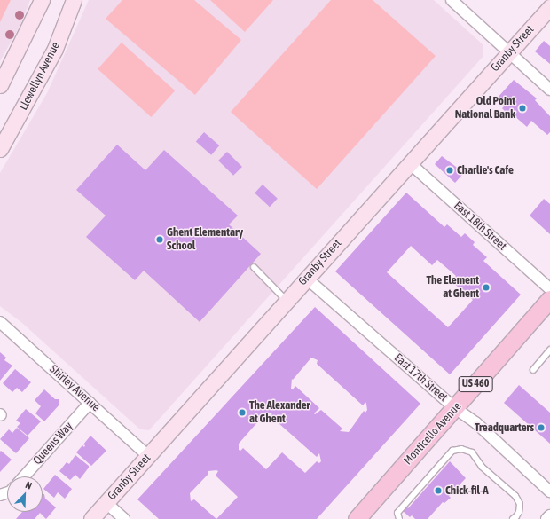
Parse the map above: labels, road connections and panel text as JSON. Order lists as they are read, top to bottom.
{
  "streets": {
    "main road": ["US 460", "Monticello Avenue"],
    "street": [
      "Granby Street",
      "Llewellyn Avenue",
      "East 18th Street",
      "East 17th Street",
      "Shirley Avenue",
      "Queens Way"
    ]
  },
  "crossings": [
    ["Granby Street", "East 18th Street"],
    ["Granby Street", "East 17th Street"],
    ["Granby Street", "Shirley Avenue"],
    ["East 17th Street", "Monticello Avenue"],
    ["Shirley Avenue", "Queens Way"]
  ],
  "places": [
    "Old Point National Bank",
    "Charlie's Cafe",
    "Ghent Elementary School",
    "The Element at Ghent",
    "The Alexander at Ghent",
    "Treadquarters",
    "Chick-fil-A"
  ],
  "north": "top right"
}
